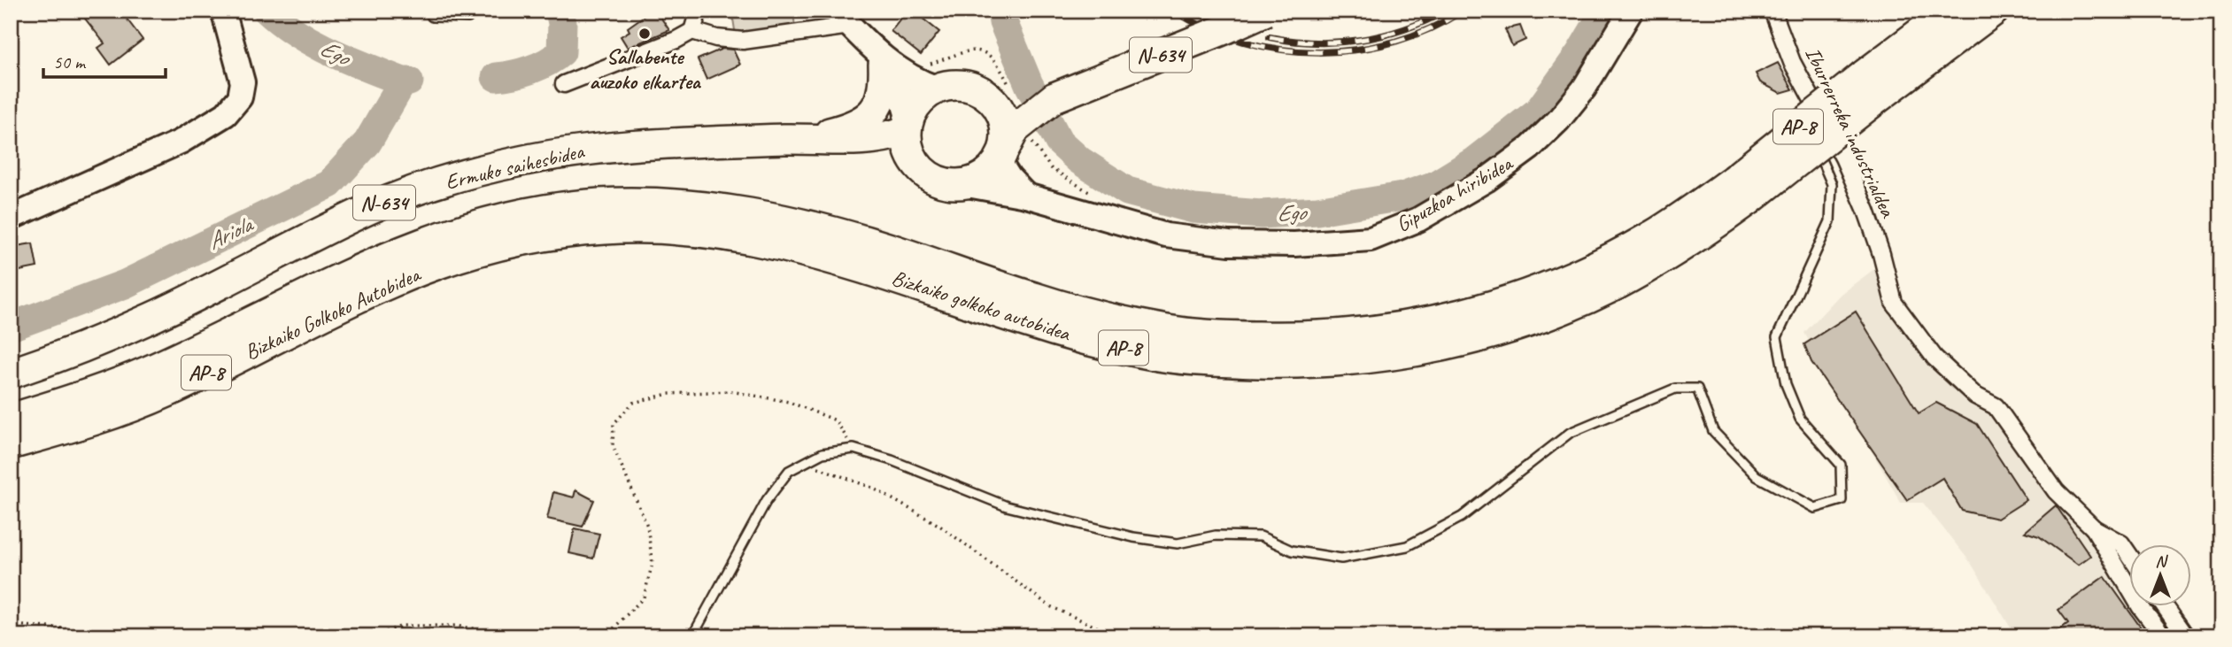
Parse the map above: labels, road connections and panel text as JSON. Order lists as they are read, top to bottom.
{
  "streets": {
    "highway": [
      "N-634",
      "AP-8",
      "Ermuko saihesbidea",
      "Bizkaiko golkoko autobidea",
      "Bizkaiko Golkoko Autobidea"
    ],
    "street": ["Iburrerreka industrialdea", "Gipuzkoa hiribidea"]
  },
  "crossings": [
    ["N-634", "Gipuzkoa hiribidea"],
    ["AP-8", "Bizkaiko golkoko autobidea"],
    ["Bizkaiko golkoko autobidea", "Bizkaiko Golkoko Autobidea"]
  ],
  "water": ["Ego", "Ariola"],
  "places": ["Sallabente auzoko elkartea"],
  "scale_bar": "50 m",
  "north": "top"
}
